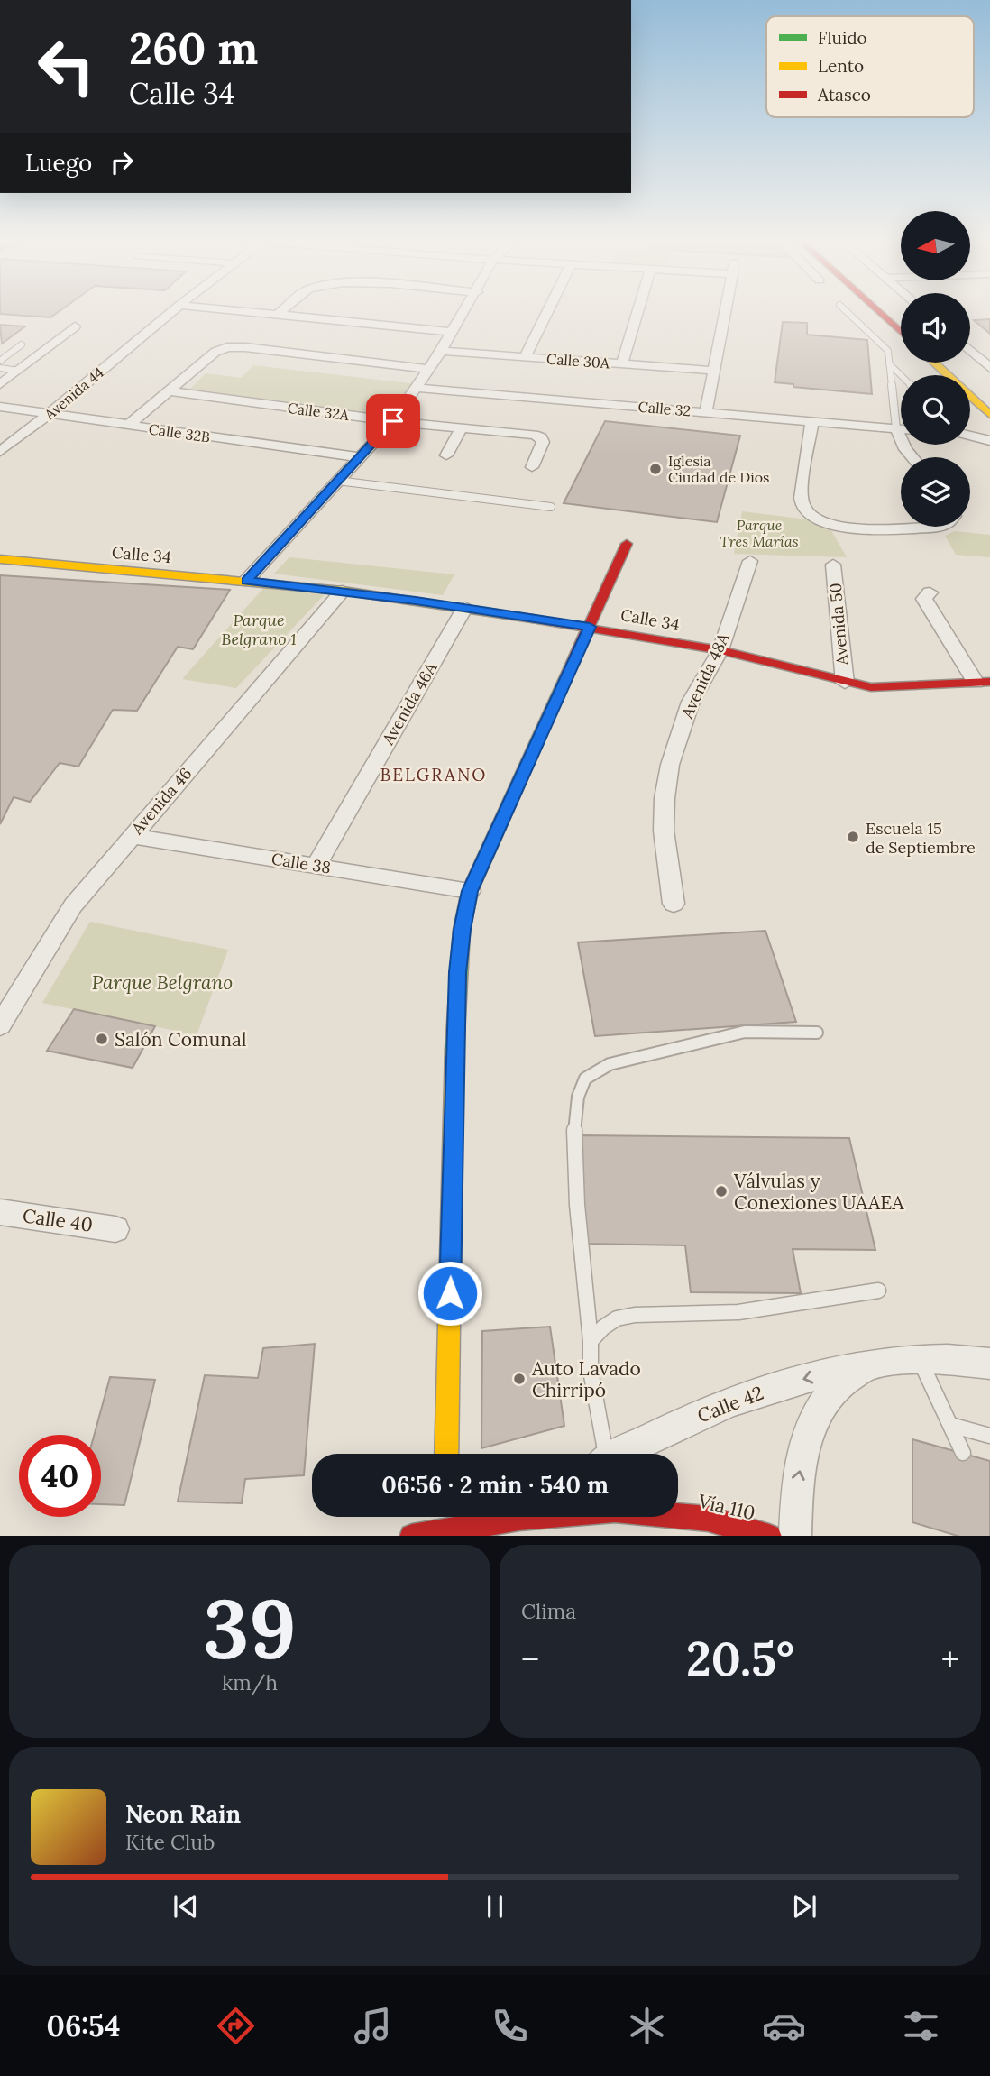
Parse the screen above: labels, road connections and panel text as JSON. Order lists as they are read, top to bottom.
{
  "streets": {
    "main road": ["Calle 34", "Vía 110"],
    "street": [
      "Calle 30A",
      "Avenida 44",
      "Calle 32",
      "Calle 32A",
      "Calle 32B",
      "Avenida 50",
      "Avenida 48A",
      "Avenida 46A",
      "Avenida 46",
      "Calle 38",
      "Calle 40",
      "Calle 42"
    ]
  },
  "crossings": [
    ["Avenida 44", "Calle 32B"],
    ["Calle 34", "Avenida 50"],
    ["Calle 34", "Avenida 48A"],
    ["Calle 34", "Avenida 46A"],
    ["Calle 34", "Avenida 46"],
    ["Avenida 46A", "Calle 38"],
    ["Avenida 46", "Calle 38"]
  ],
  "one_way": ["Calle 42"],
  "districts": ["BELGRANO"],
  "parks": ["Parque Tres Marías", "Parque Belgrano 1", "Parque Belgrano"],
  "places": [
    "Iglesia Ciudad de Dios",
    "Escuela 15 de Septiembre",
    "Salón Comunal",
    "Válvulas y Conexiones UAAEA",
    "Auto Lavado Chirripó"
  ],
  "legend": ["Fluido", "Lento", "Atasco"],
  "north": "left",
  "page": {
    "turn": ["260 m", "Calle 34"],
    "then": "Luego",
    "limit": "40",
    "trip": "06:56 · 2 min · 540 m",
    "tile": [
      ["39", "km/h"],
      "Clima"
    ],
    "heat": ["−", "20.5°", "+"],
    "song": ["Neon Rain", "Kite Club"],
    "tabs": "06:54"
  }
}
